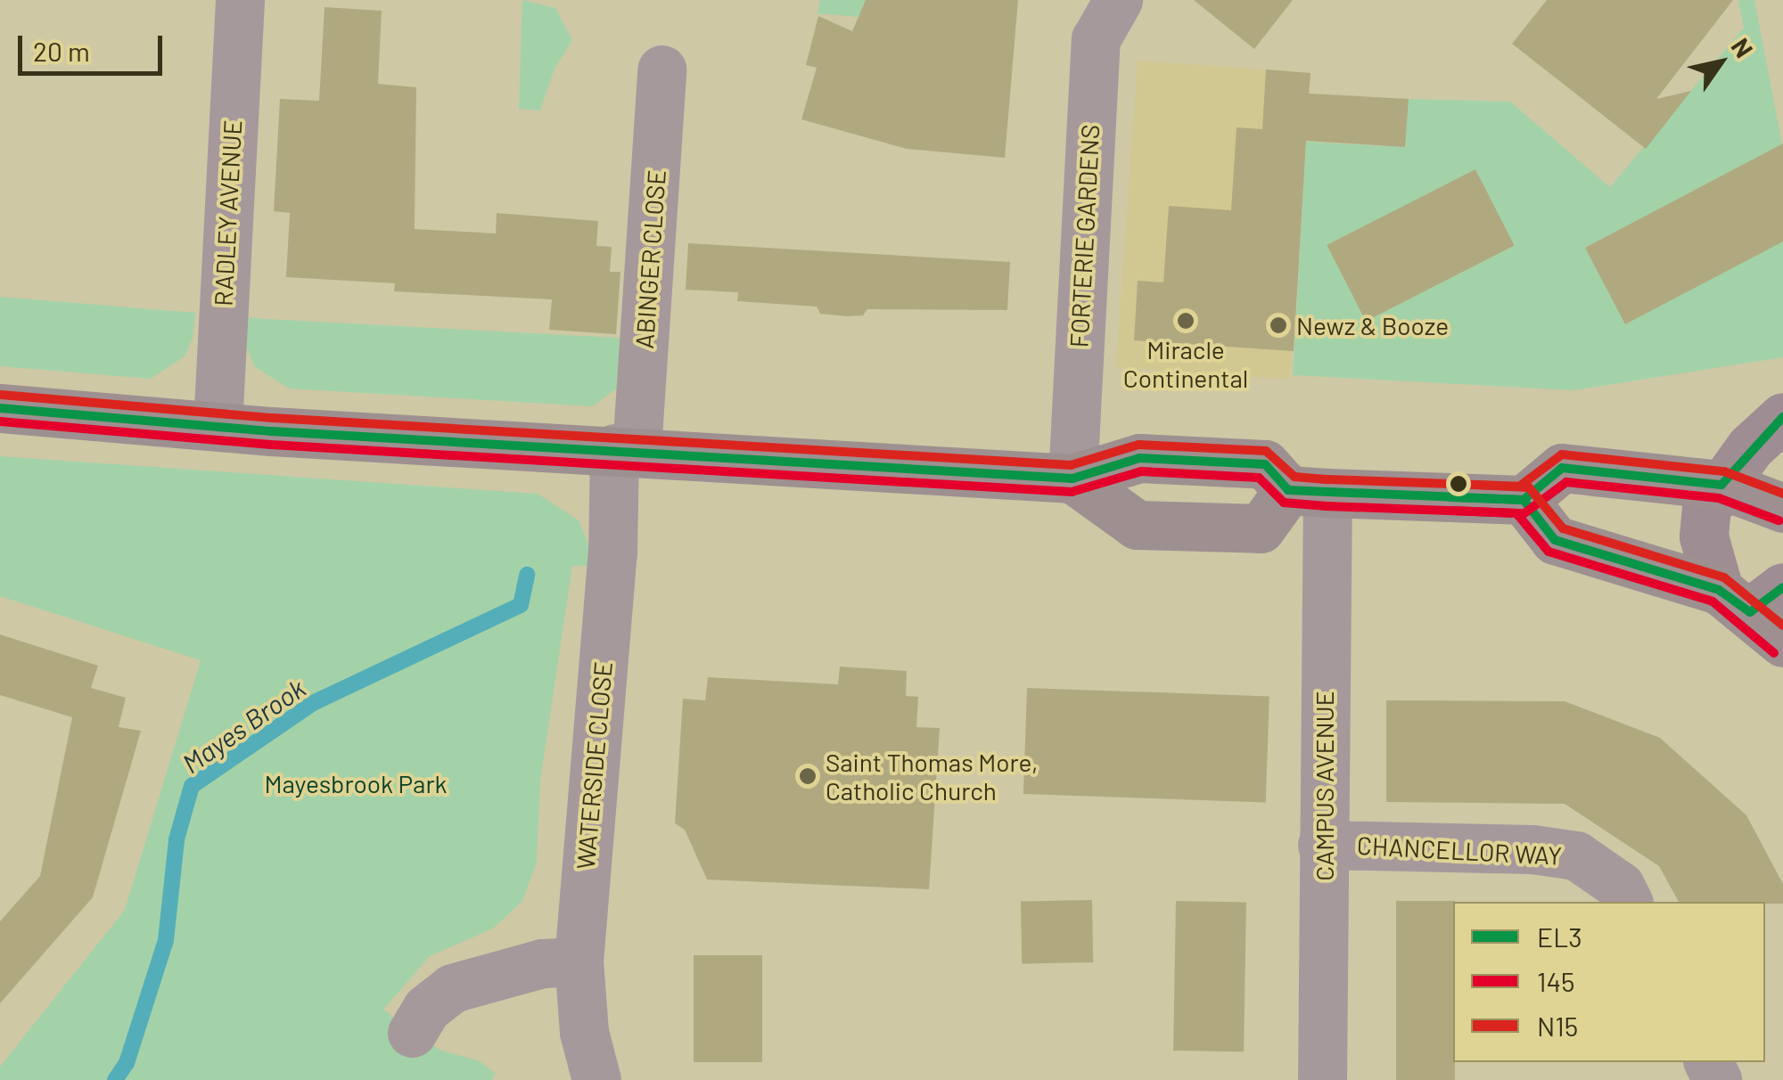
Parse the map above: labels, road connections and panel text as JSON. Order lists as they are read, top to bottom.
{
  "streets": {
    "street": [
      "RADLEY AVENUE",
      "FORTERIE GARDENS",
      "ABINGER CLOSE",
      "WATERSIDE CLOSE",
      "CAMPUS AVENUE",
      "CHANCELLOR WAY"
    ]
  },
  "crossings": [
    ["ABINGER CLOSE", "WATERSIDE CLOSE"],
    ["CAMPUS AVENUE", "CHANCELLOR WAY"]
  ],
  "water": ["Mayes Brook"],
  "parks": ["Mayesbrook Park"],
  "places": ["Miracle Continental", "Newz & Booze", "Saint Thomas More, Catholic Church"],
  "lines": ["transit line N15", "transit line EL3", "transit line 145"],
  "legend": ["EL3", "145", "N15"],
  "scale_bar": "20 m",
  "north": "top right"
}
